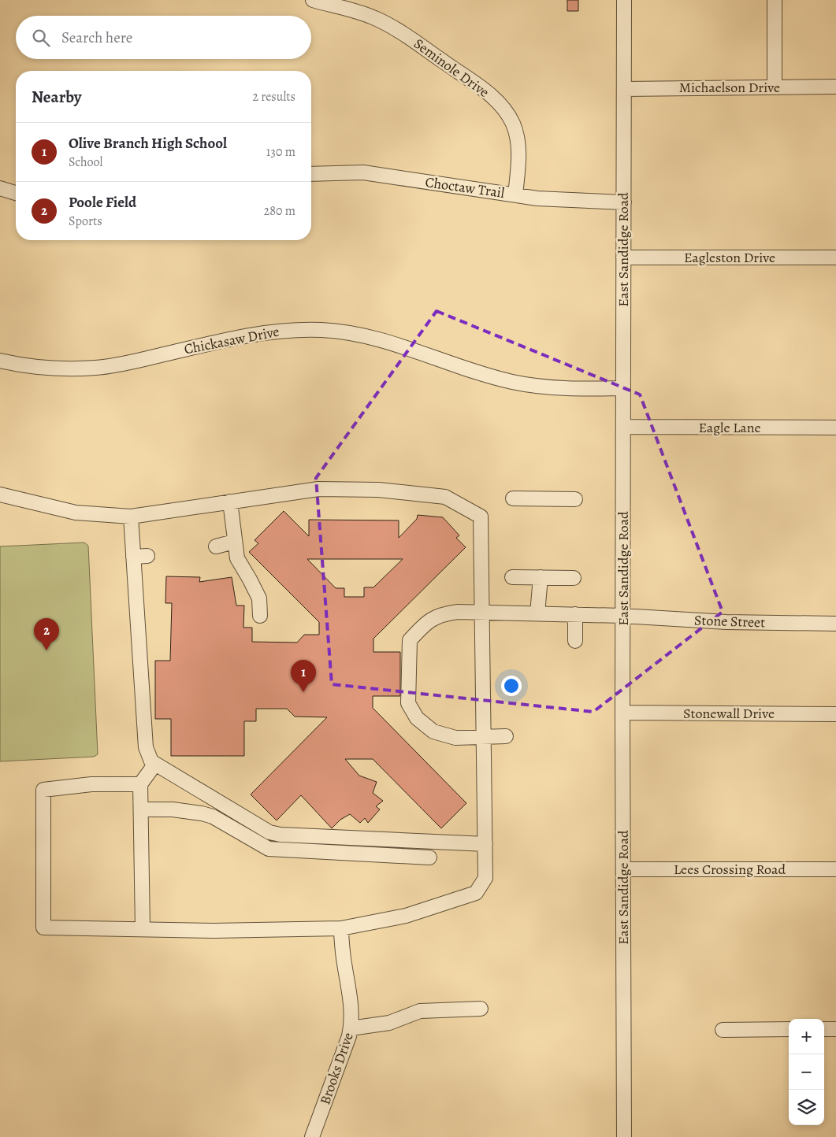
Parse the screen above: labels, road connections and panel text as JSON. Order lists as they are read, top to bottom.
{
  "streets": {
    "street": [
      "Seminole Drive",
      "Michaelson Drive",
      "Choctaw Trail",
      "East Sandidge Road",
      "Eagleston Drive",
      "Chickasaw Drive",
      "Eagle Lane",
      "Stone Street",
      "Stonewall Drive",
      "Lees Crossing Road",
      "Brooks Drive"
    ]
  },
  "crossings": [
    ["Seminole Drive", "Choctaw Trail"],
    ["Michaelson Drive", "East Sandidge Road"],
    ["Choctaw Trail", "East Sandidge Road"],
    ["East Sandidge Road", "Eagleston Drive"],
    ["East Sandidge Road", "Chickasaw Drive"],
    ["East Sandidge Road", "Eagle Lane"],
    ["East Sandidge Road", "Stone Street"],
    ["East Sandidge Road", "Stonewall Drive"],
    ["East Sandidge Road", "Lees Crossing Road"]
  ],
  "page": {
    "search": "Search here",
    "heading": ["Nearby", "2 results"],
    "list": [
      {
        "mark": "1",
        "name": "Olive Branch High School",
        "note": "School",
        "value": "130 m"
      },
      {
        "mark": "2",
        "name": "Poole Field",
        "note": "Sports",
        "value": "280 m"
      }
    ],
    "pins": ["2", "1"],
    "map_buttons": ["+", "−"]
  }
}
